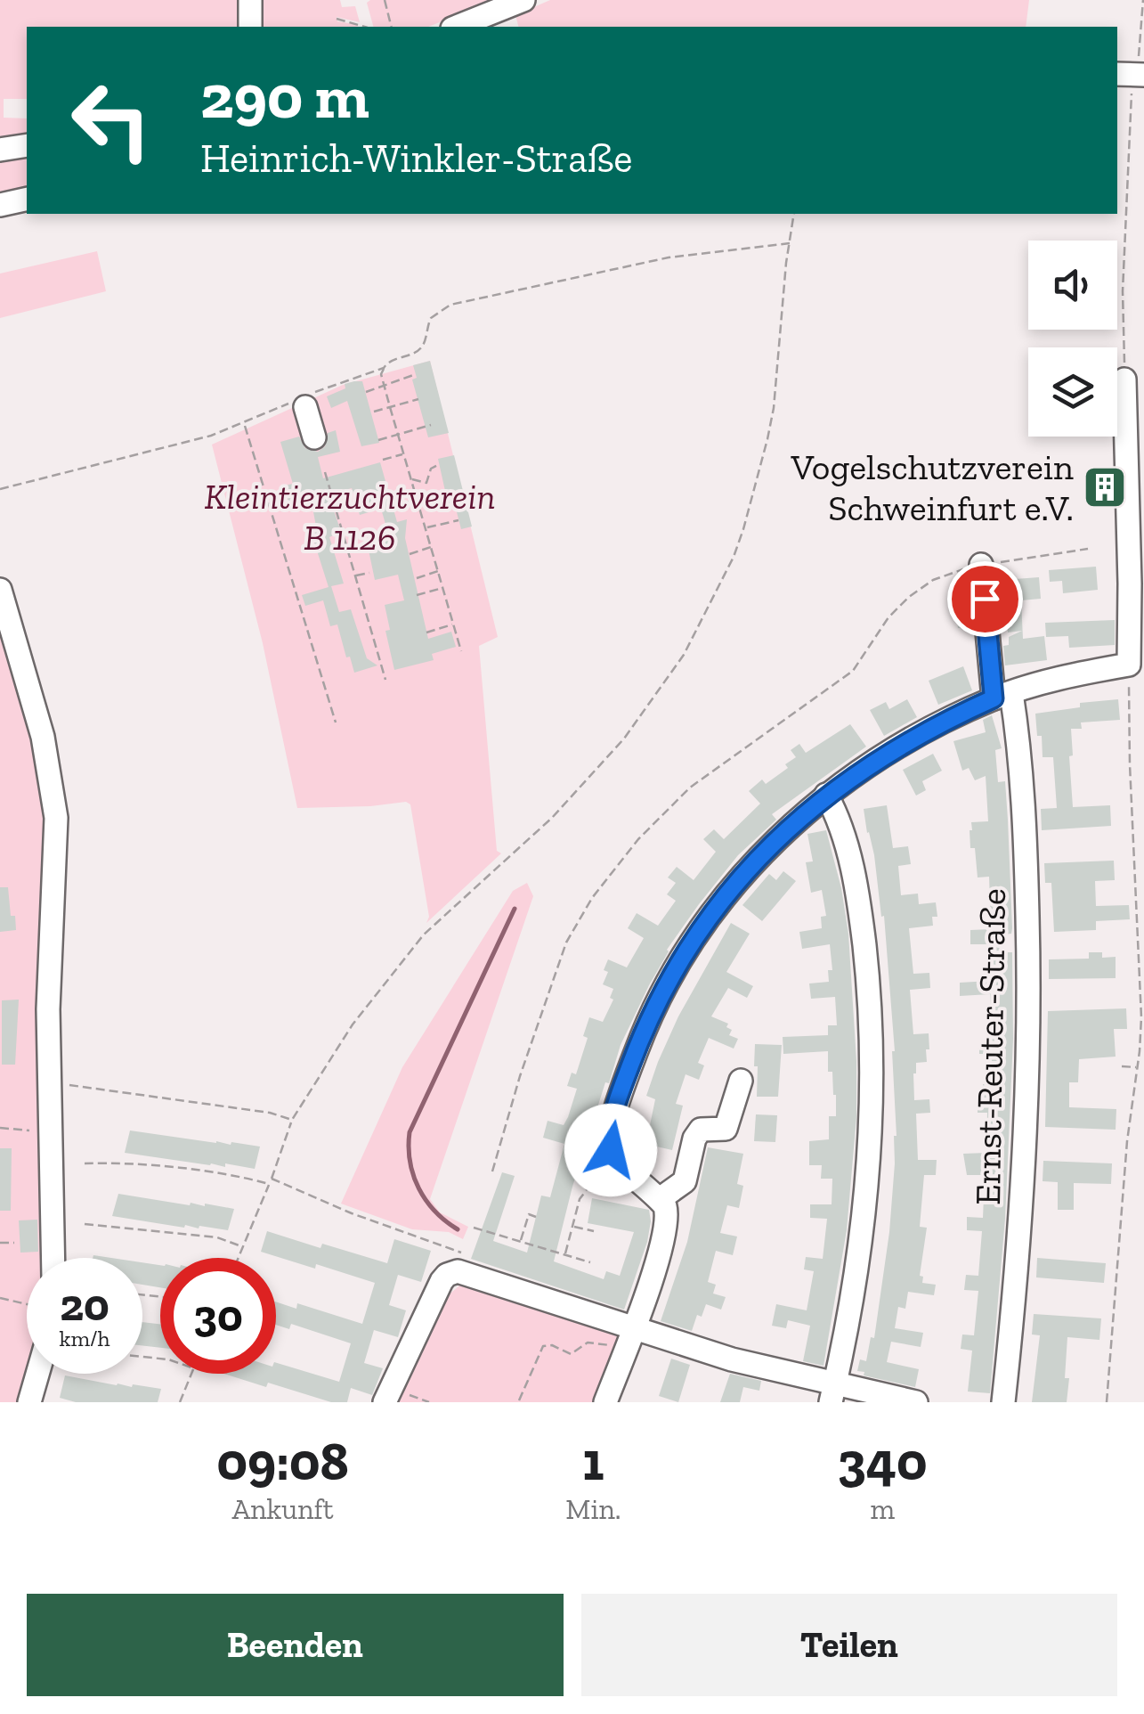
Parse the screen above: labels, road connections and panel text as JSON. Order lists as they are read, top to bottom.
{
  "streets": {
    "street": ["Ernst-Reuter-Straße"]
  },
  "parks": ["Kleintierzuchtverein B 1126"],
  "places": {
    "building": ["Vogelschutzverein Schweinfurt e.V."]
  },
  "page": {
    "turn": ["290 m", "Heinrich-Winkler-Straße"],
    "speed": "20 km/h",
    "limit": "30",
    "eta": [
      "09:08",
      "Ankunft",
      "1",
      "Min.",
      "340",
      "m"
    ],
    "buttons": ["Beenden", "Teilen"]
  }
}
